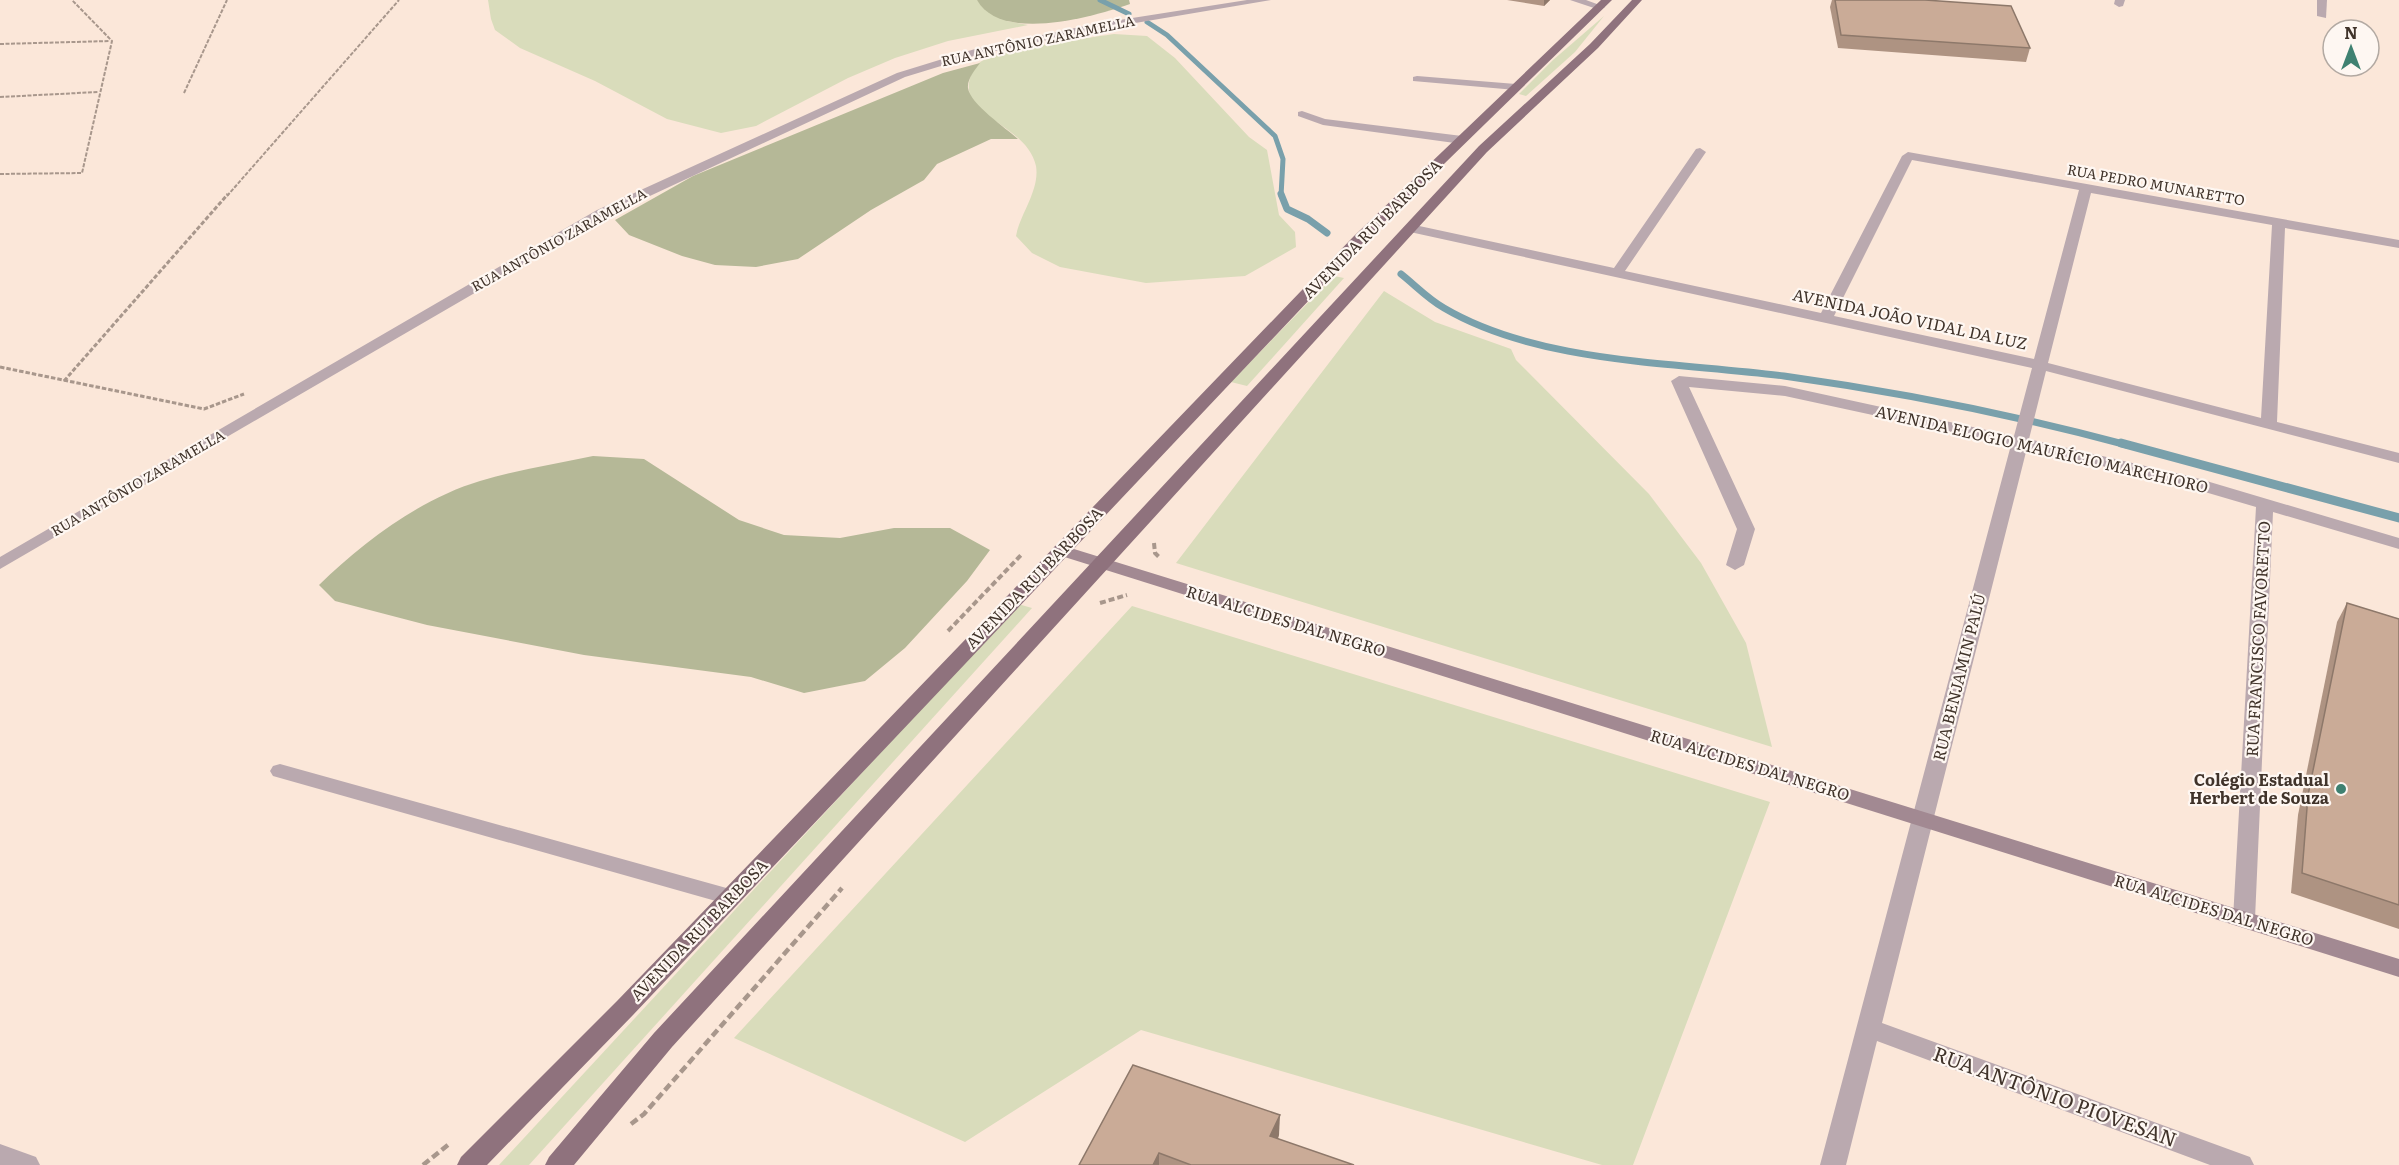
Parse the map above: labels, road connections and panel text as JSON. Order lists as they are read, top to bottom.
{
  "streets": {
    "main road": ["AVENIDA RUI BARBOSA", "RUA ALCIDES DAL NEGRO"],
    "street": [
      "RUA ANTÔNIO ZARAMELLA",
      "RUA PEDRO MUNARETTO",
      "AVENIDA JOÃO VIDAL DA LUZ",
      "AVENIDA ELOGIO MAURÍCIO MARCHIORO",
      "RUA FRANCISCO FAVORETTO",
      "RUA BENJAMIN PALÚ",
      "RUA ANTÔNIO PIOVESAN"
    ]
  },
  "crossings": [
    ["RUA PEDRO MUNARETTO", "AVENIDA JOÃO VIDAL DA LUZ"],
    ["RUA PEDRO MUNARETTO", "RUA BENJAMIN PALÚ"],
    ["AVENIDA RUI BARBOSA", "AVENIDA JOÃO VIDAL DA LUZ"],
    ["AVENIDA RUI BARBOSA", "RUA ALCIDES DAL NEGRO"],
    ["AVENIDA JOÃO VIDAL DA LUZ", "RUA BENJAMIN PALÚ"],
    ["AVENIDA ELOGIO MAURÍCIO MARCHIORO", "RUA FRANCISCO FAVORETTO"],
    ["AVENIDA ELOGIO MAURÍCIO MARCHIORO", "RUA BENJAMIN PALÚ"],
    ["RUA ALCIDES DAL NEGRO", "RUA FRANCISCO FAVORETTO"],
    ["RUA ALCIDES DAL NEGRO", "RUA BENJAMIN PALÚ"],
    ["RUA BENJAMIN PALÚ", "RUA ANTÔNIO PIOVESAN"]
  ],
  "places": ["Colégio Estadual Herbert de Souza"],
  "north": "top"
}
